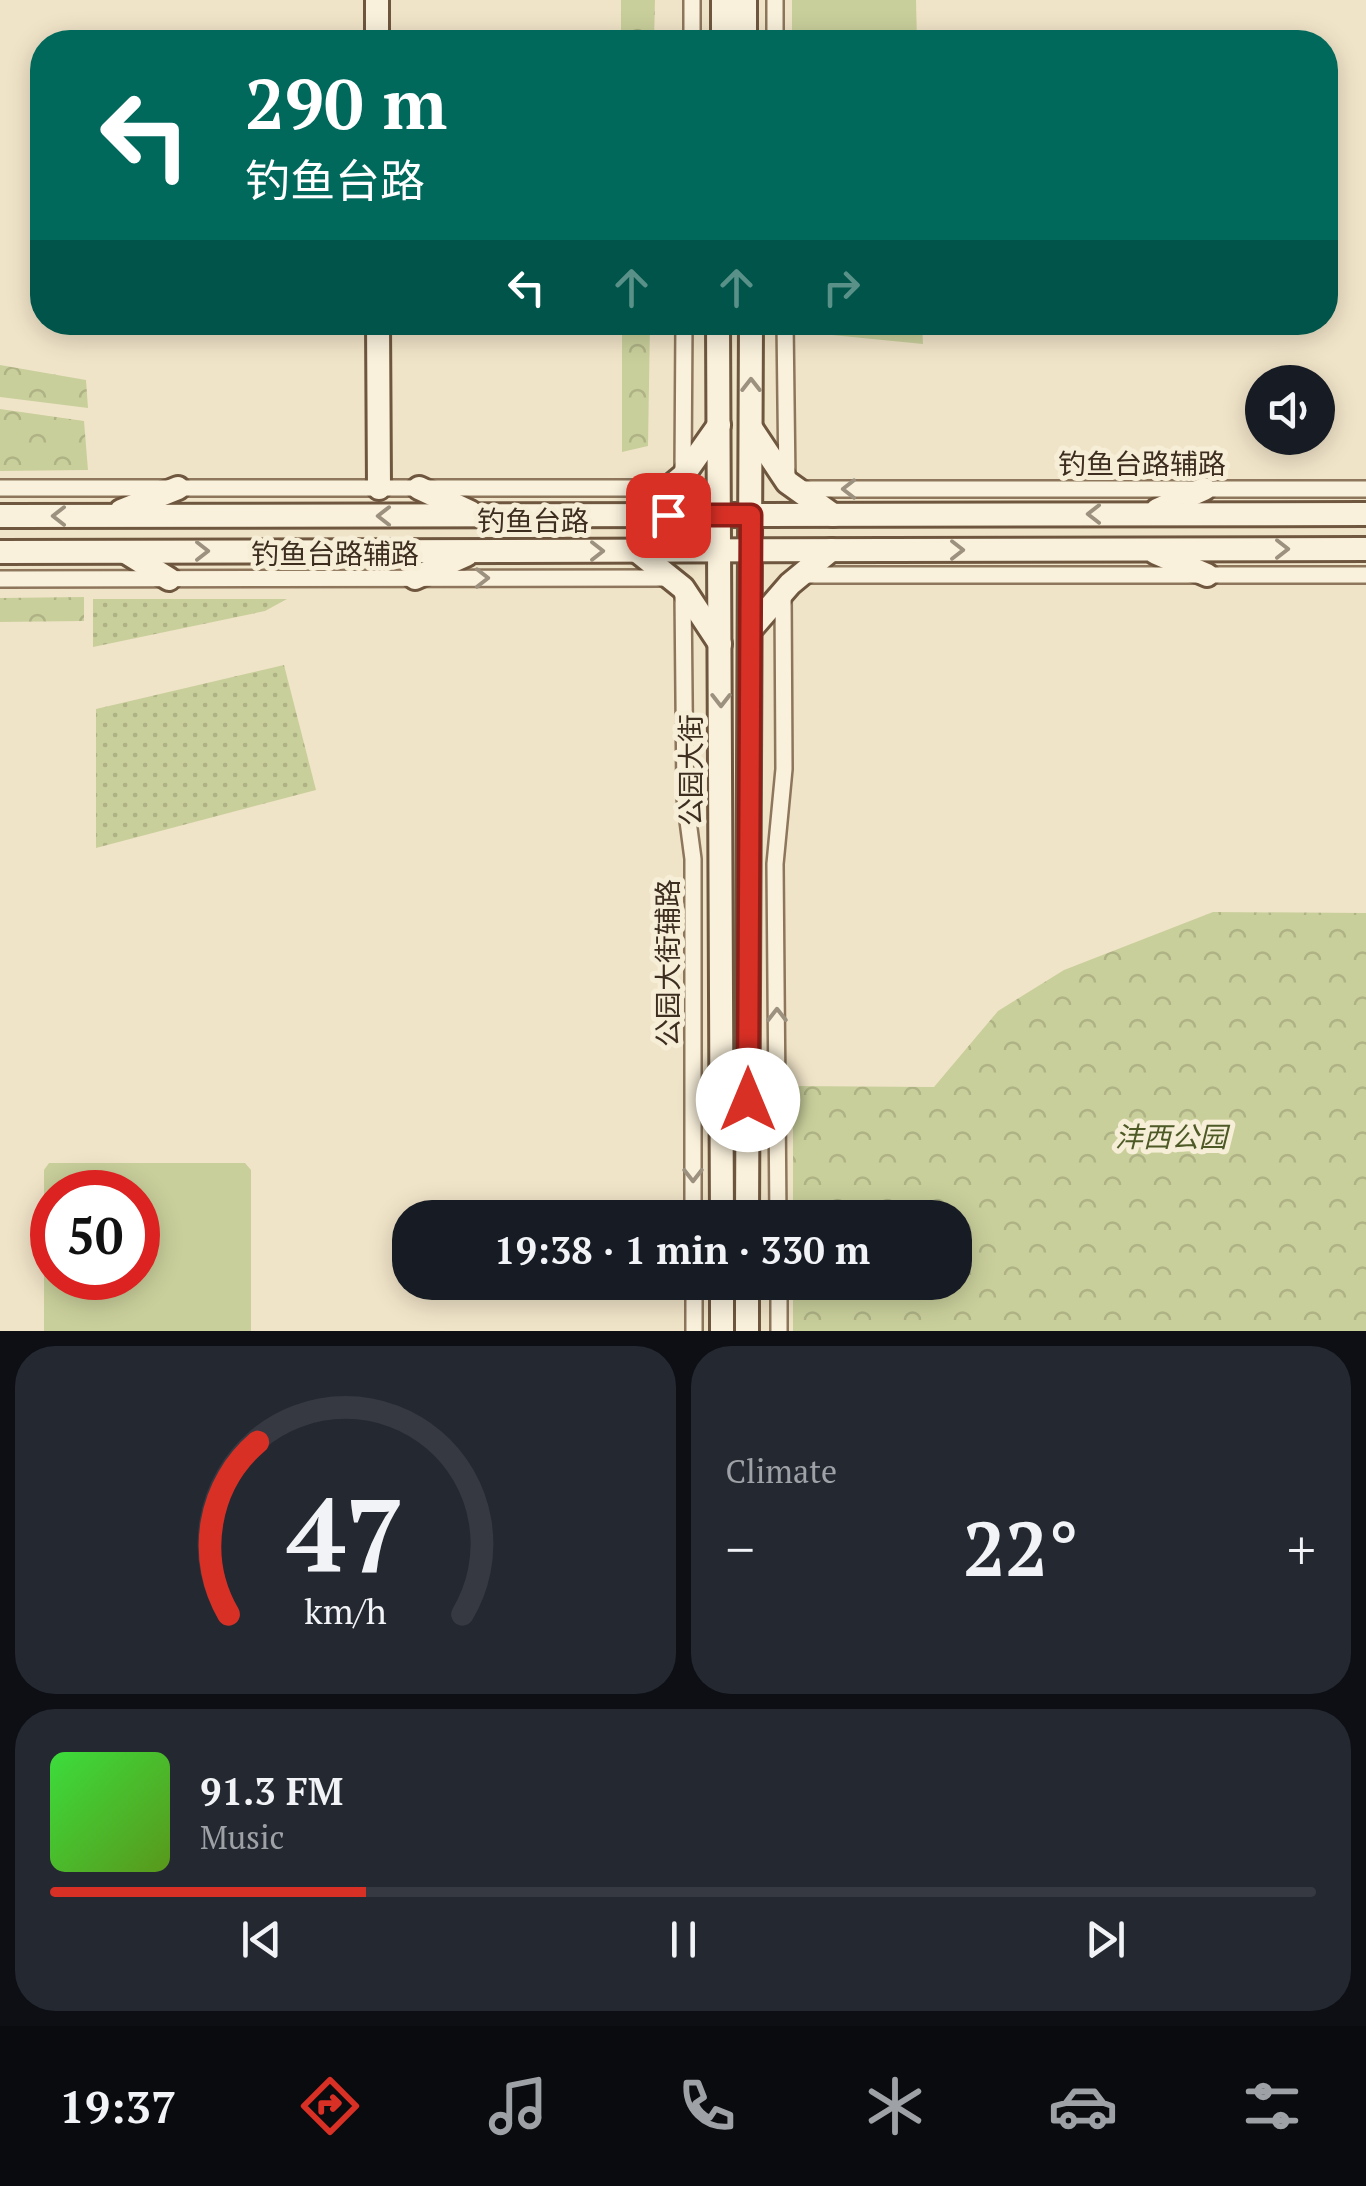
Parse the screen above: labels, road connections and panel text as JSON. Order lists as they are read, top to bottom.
{
  "streets": {
    "main road": ["钓鱼台路", "公园大街"],
    "street": ["钓鱼台路辅路", "公园大街辅路"]
  },
  "crossings": [
    ["钓鱼台路辅路", "公园大街辅路"],
    ["钓鱼台路", "公园大街"]
  ],
  "parks": ["沣西公园"],
  "page": {
    "turn": ["290 m", "钓鱼台路"],
    "limit": "50",
    "trip": "19:38 · 1 min · 330 m",
    "tile": "Climate",
    "heat": ["−", "22°", "+"],
    "song": ["91.3 FM", "Music"],
    "tabs": "19:37",
    "gauge": ["47", "km/h"]
  }
}
